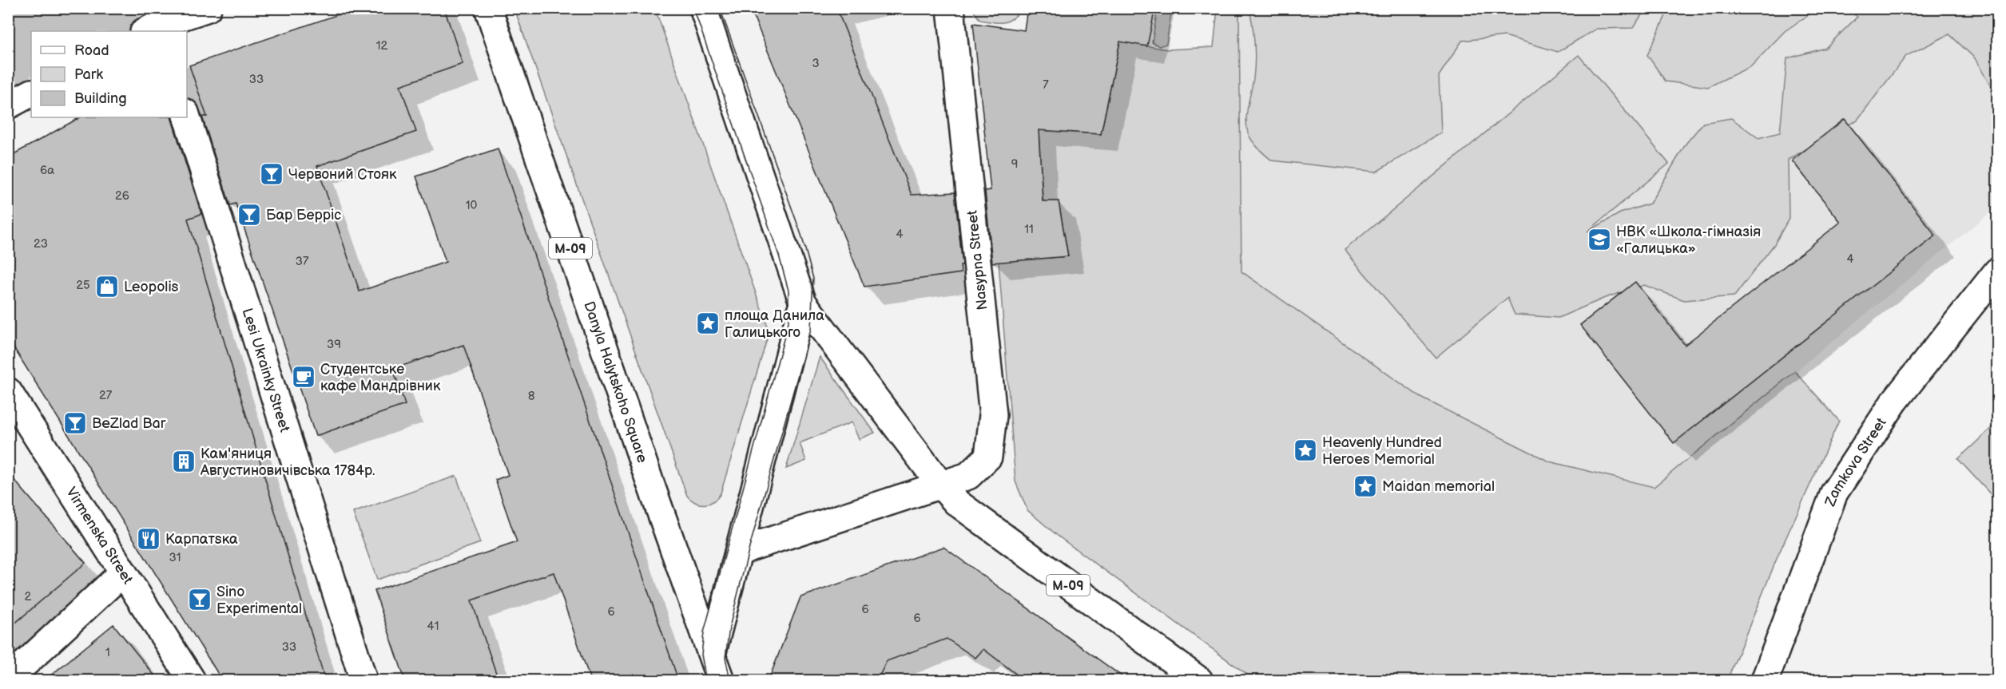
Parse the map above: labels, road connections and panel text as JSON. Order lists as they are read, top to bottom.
{
  "streets": {
    "street": [
      "М-09",
      "Nasypna Street",
      "Lesi Ukrainky Street",
      "Danyla Halytskoho Square",
      "Zamkova Street",
      "Virmenska Street"
    ]
  },
  "crossings": [
    ["М-09", "Nasypna Street"],
    ["М-09", "Danyla Halytskoho Square"]
  ],
  "places": {
    "bar": [
      "Червоний Стояк",
      "Бар Берріс",
      "BeZlad Bar",
      "Sino Experimental"
    ],
    "school or university": ["НВК «Школа-гімназія «Галицька»"],
    "shop": ["Leopolis"],
    "place": ["площа Данила Галицького", "Heavenly Hundred Heroes Memorial", "Maidan memorial"],
    "cafe": ["Студентське кафе Мандрівник"],
    "building": ["Кам'яниця Августиновичівська 1784р."],
    "restaurant": ["Карпатsка"]
  },
  "house_numbers": [
    "12",
    "3",
    "33",
    "7",
    "9",
    "6а",
    "26",
    "10",
    "11",
    "4",
    "23",
    "4",
    "37",
    "25",
    "39",
    "27",
    "8",
    "31",
    "2",
    "6",
    "6",
    "6",
    "41",
    "33",
    "1"
  ],
  "legend": ["Road", "Park", "Building"]
}
